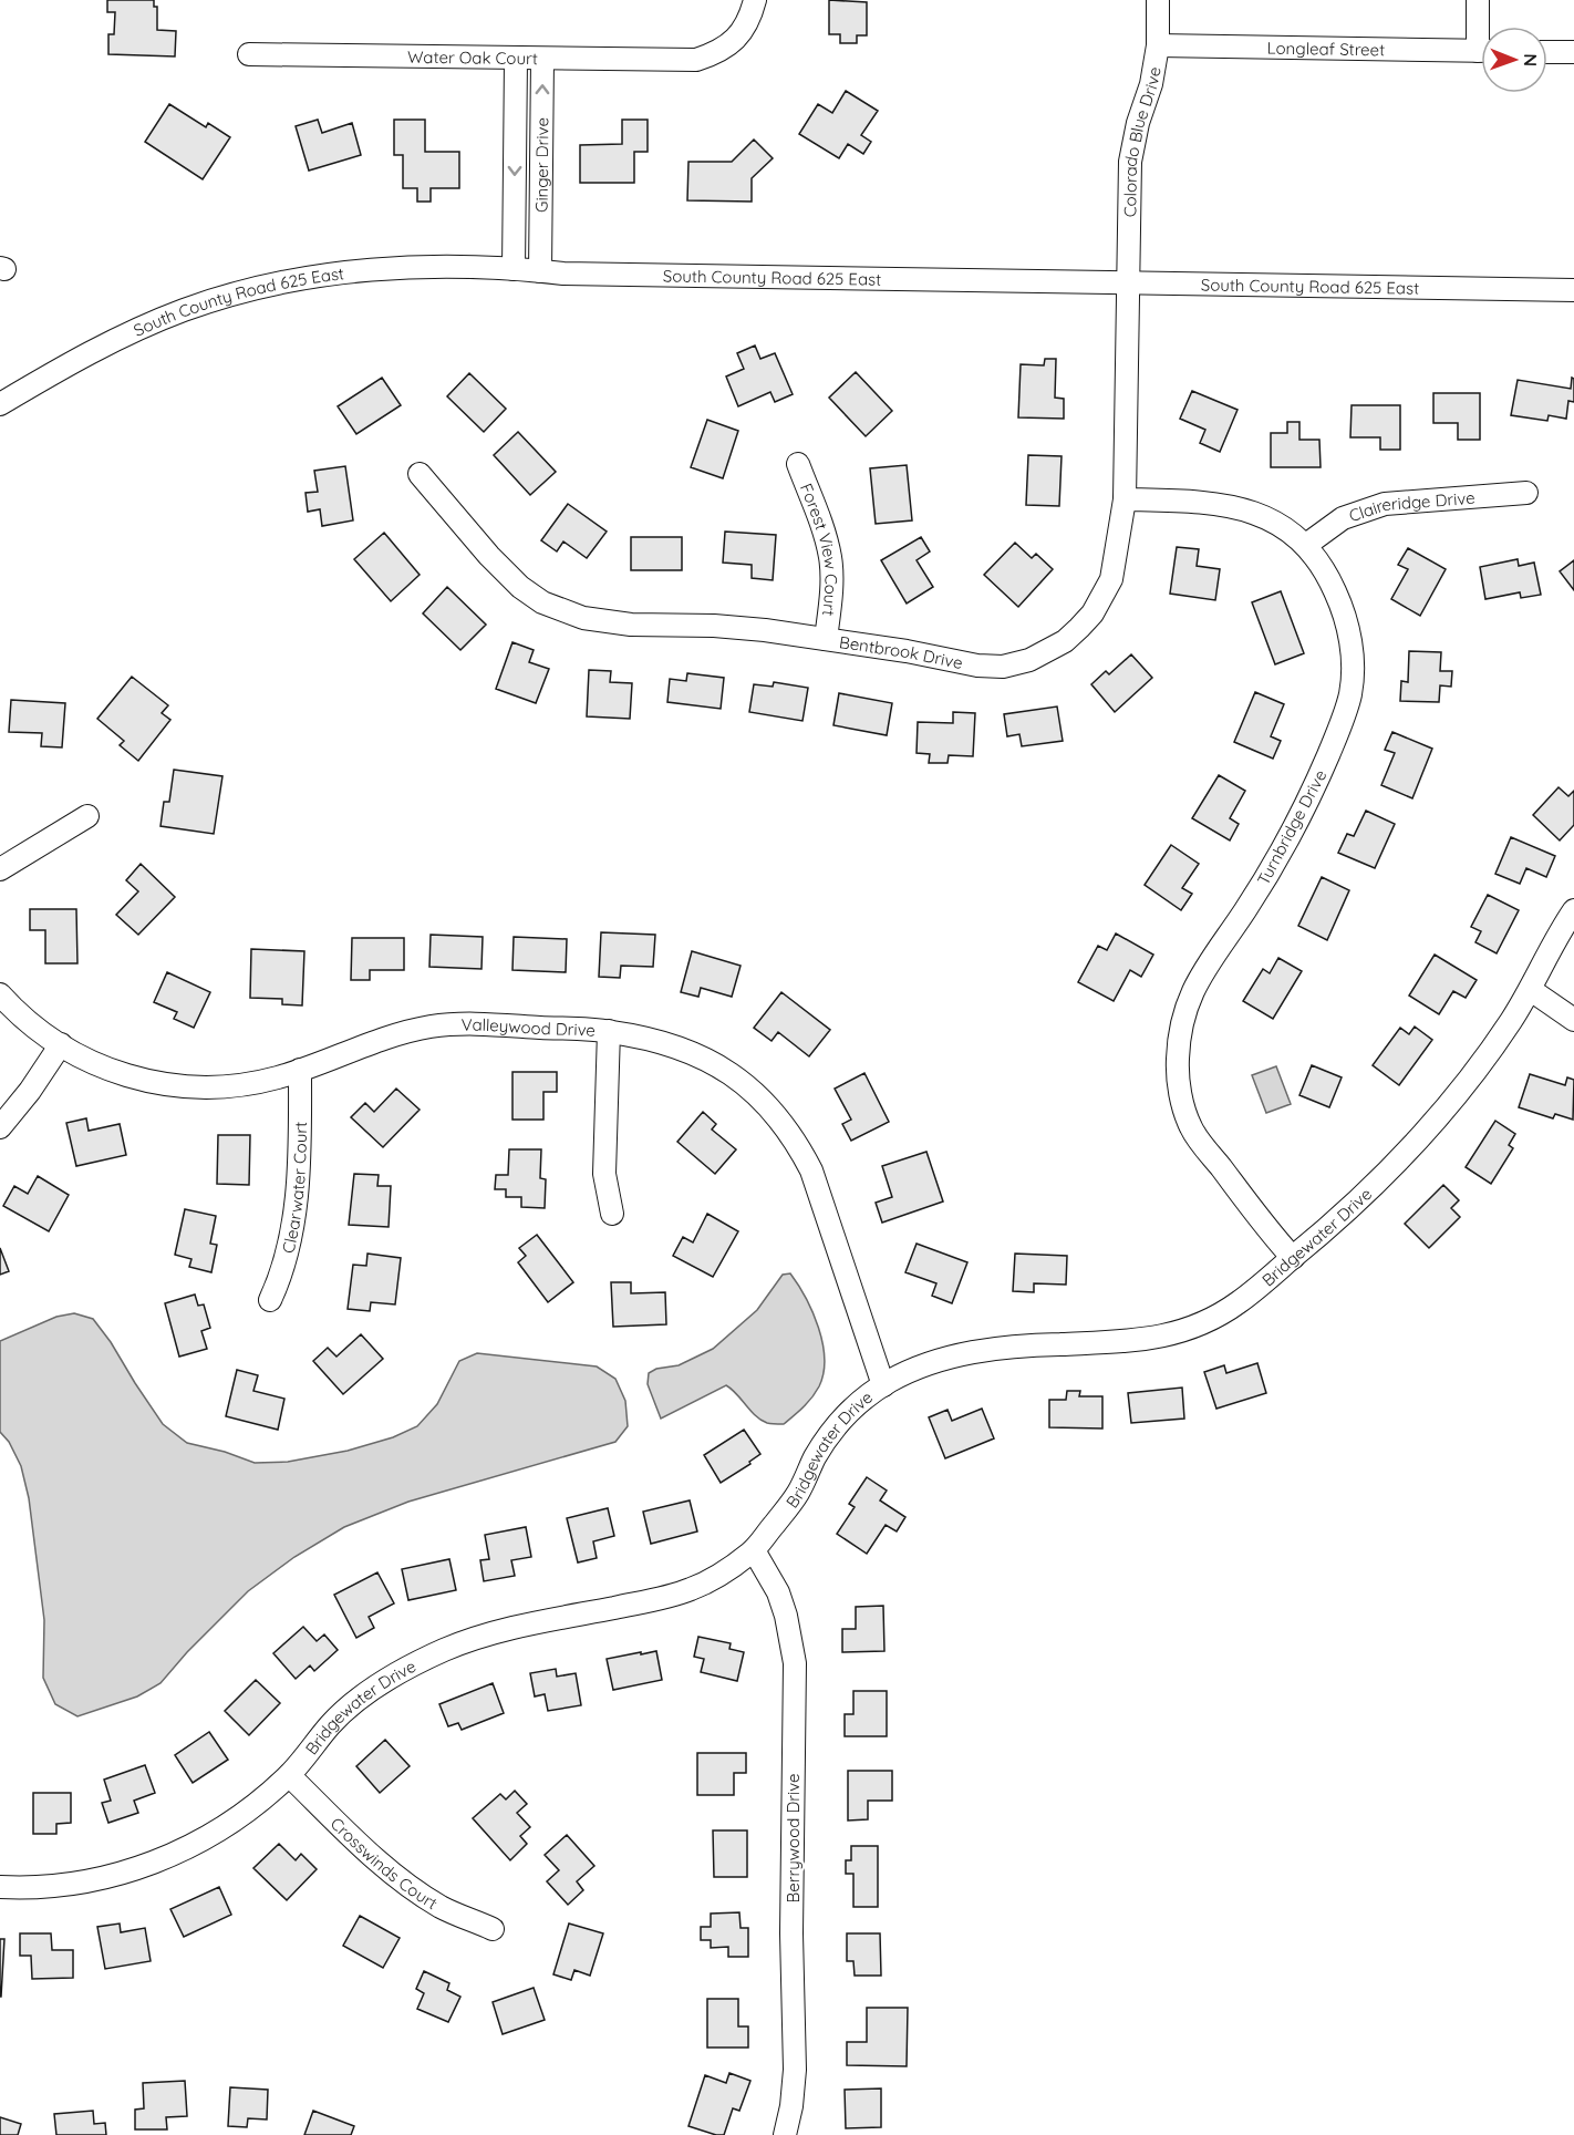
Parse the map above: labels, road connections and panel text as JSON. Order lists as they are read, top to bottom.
{
  "streets": {
    "street": [
      "Longleaf Street",
      "Water Oak Court",
      "Colorado Blue Drive",
      "Ginger Drive",
      "South County Road 625 East",
      "Claireridge Drive",
      "Forest View Court",
      "Bentbrook Drive",
      "Turnbridge Drive",
      "Valleywood Drive",
      "Clearwater Court",
      "Bridgewater Drive",
      "Berrywood Drive",
      "Crosswinds Court"
    ]
  },
  "crossings": [
    ["Longleaf Street", "Colorado Blue Drive"],
    ["Water Oak Court", "Ginger Drive"],
    ["Colorado Blue Drive", "South County Road 625 East"],
    ["Colorado Blue Drive", "Bentbrook Drive"],
    ["Ginger Drive", "South County Road 625 East"],
    ["South County Road 625 East", "Bentbrook Drive"],
    ["Claireridge Drive", "Turnbridge Drive"],
    ["Forest View Court", "Bentbrook Drive"],
    ["Bentbrook Drive", "Turnbridge Drive"],
    ["Turnbridge Drive", "Bridgewater Drive"],
    ["Valleywood Drive", "Clearwater Court"],
    ["Valleywood Drive", "Bridgewater Drive"],
    ["Bridgewater Drive", "Berrywood Drive"],
    ["Bridgewater Drive", "Crosswinds Court"]
  ],
  "north": "right"
}
